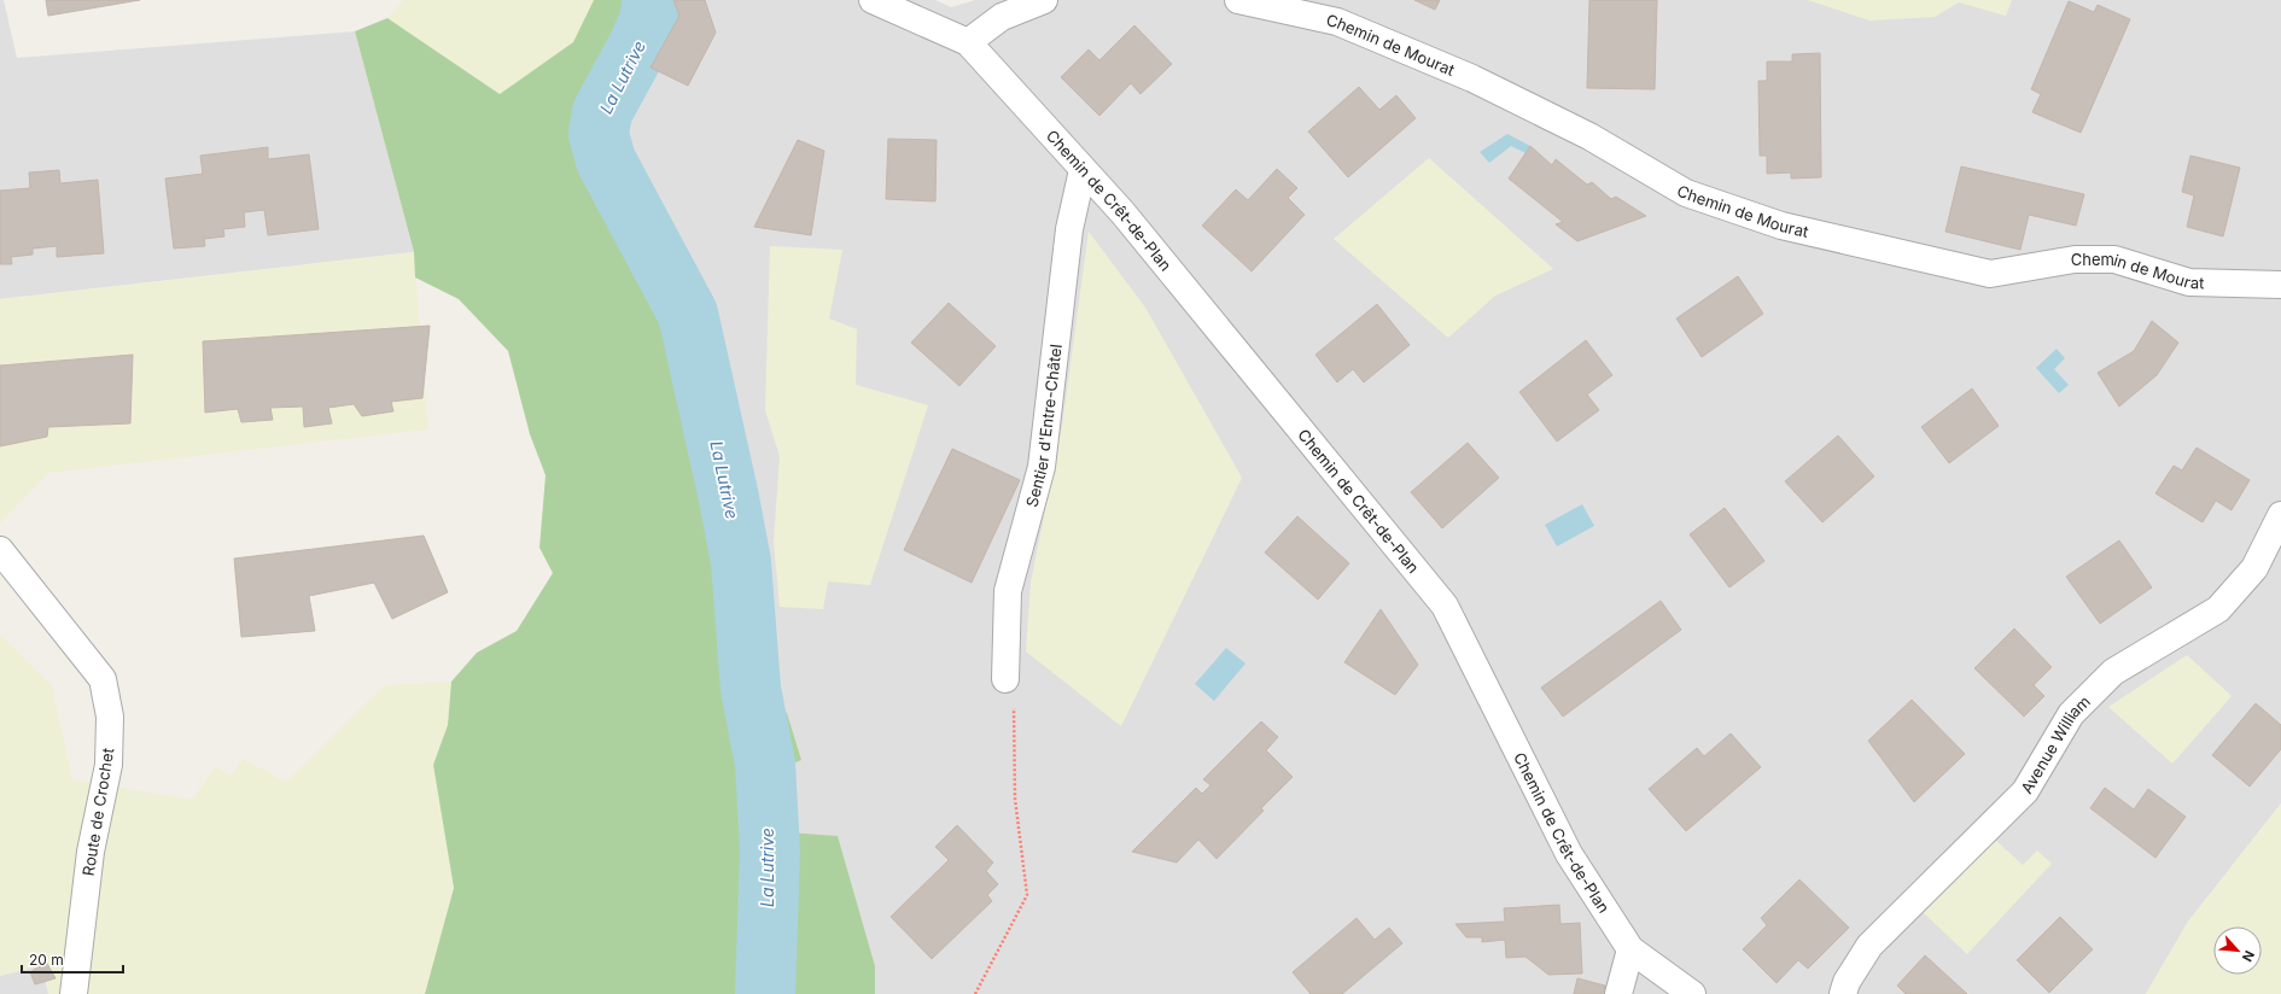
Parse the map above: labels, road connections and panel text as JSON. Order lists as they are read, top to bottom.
{
  "streets": {
    "street": [
      "Chemin de Mourat",
      "Chemin de Crêt-de-Plan",
      "Sentier d'Entre-Châtel",
      "Avenue William",
      "Route de Crochet"
    ]
  },
  "crossings": [
    ["Chemin de Crêt-de-Plan", "Sentier d'Entre-Châtel"]
  ],
  "water": ["La Lutrive"],
  "scale_bar": "20 m",
  "north": "bottom right"
}
